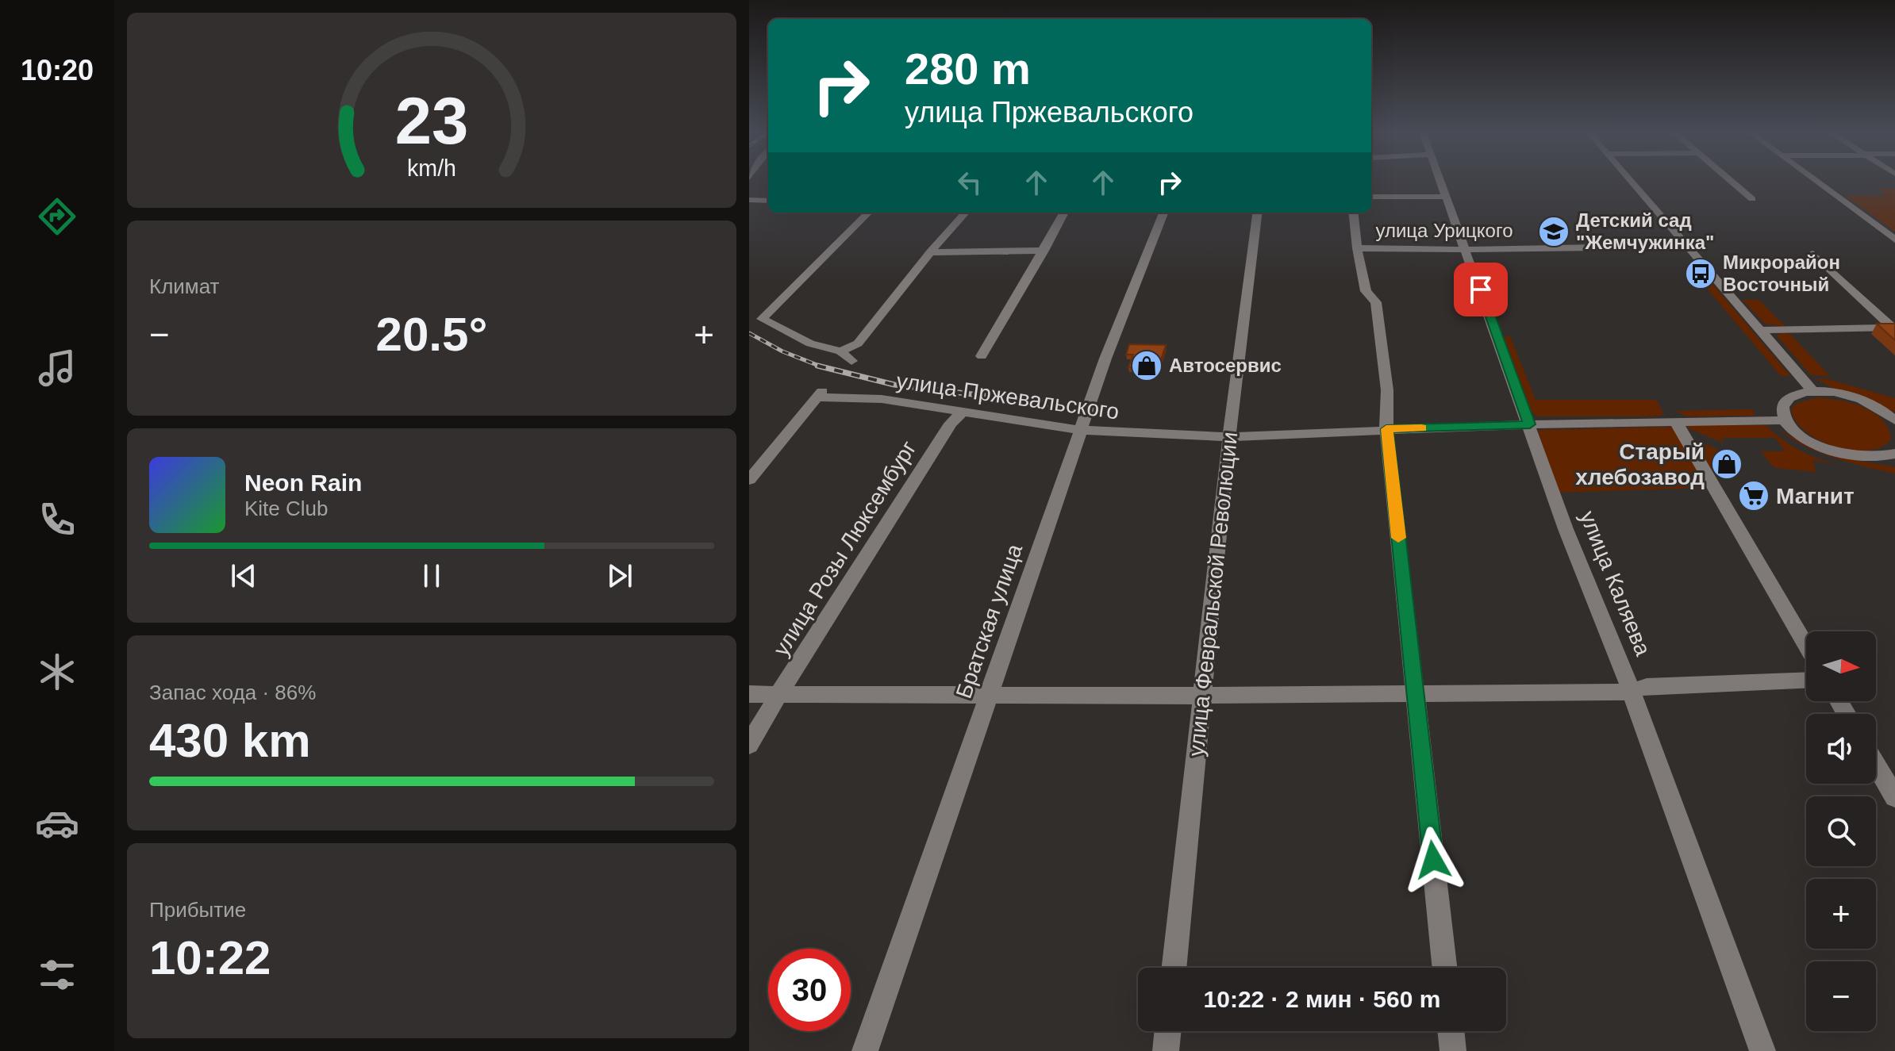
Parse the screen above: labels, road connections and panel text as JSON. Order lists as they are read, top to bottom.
{
  "streets": {
    "street": [
      "улица Урицкого",
      "улица Пржевальского",
      "улица Розы Люксембург",
      "улица Каляева",
      "улица Февральской Революции",
      "Братская улица"
    ]
  },
  "crossings": [
    ["улица Урицкого", "улица Каляева"],
    ["улица Пржевальского", "улица Розы Люксембург"],
    ["улица Пржевальского", "улица Каляева"],
    ["улица Пржевальского", "улица Февральской Революции"],
    ["улица Пржевальского", "Братская улица"]
  ],
  "places": {
    "school or university": ["Детский сад \"Жемчужинка\""],
    "bus stop": ["Микрорайон Восточный"],
    "shop": ["Автосервис", "Старый хлебозавод"],
    "supermarket": ["Магнит"]
  },
  "north": "right",
  "page": {
    "tabs": "10:20",
    "turn": ["280 m", "улица Пржевальского"],
    "tile": [
      "Климат",
      ["Запас хода · 86%", "430 km"],
      ["Прибытие", "10:22"]
    ],
    "heat": ["−", "20.5°", "+"],
    "song": ["Neon Rain", "Kite Club"],
    "map_buttons": ["+", "−"],
    "limit": "30",
    "trip": "10:22 · 2 мин · 560 m",
    "gauge": ["23", "km/h"]
  }
}
